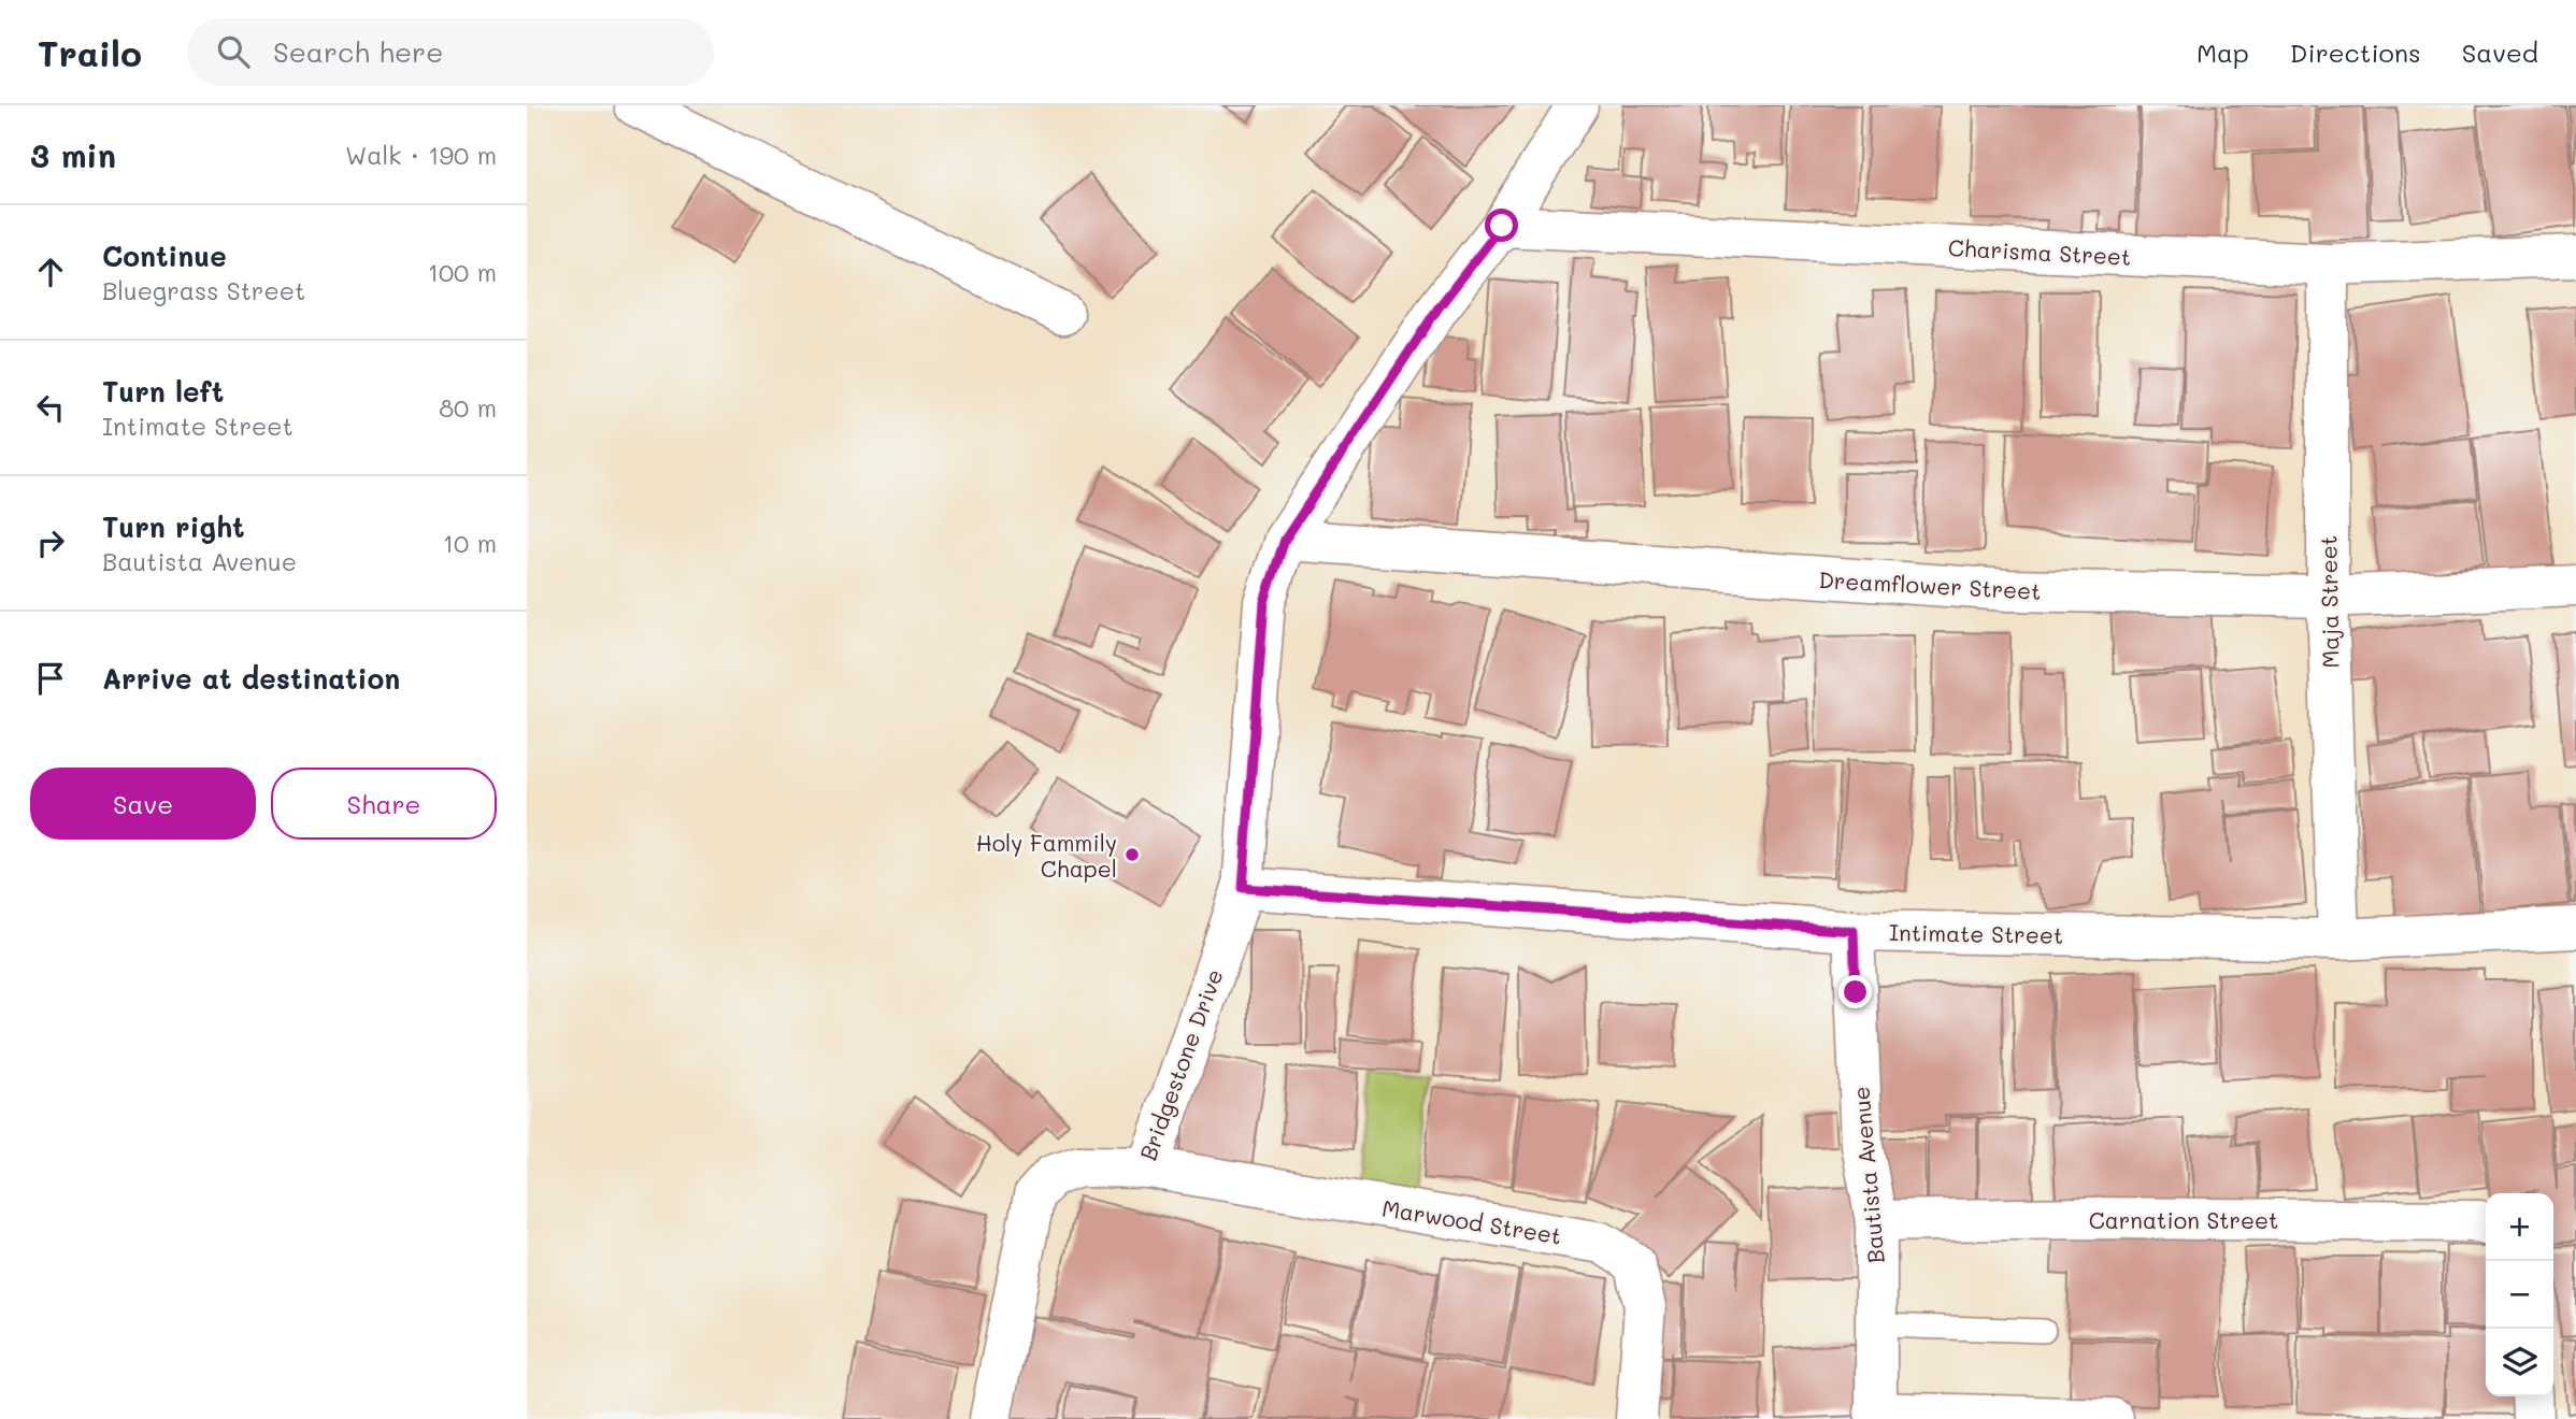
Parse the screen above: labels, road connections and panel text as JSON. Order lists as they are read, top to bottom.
{
  "streets": {
    "street": [
      "Charisma Street",
      "Dreamflower Street",
      "Maja Street",
      "Intimate Street",
      "Bridgestone Drive",
      "Bautista Avenue",
      "Carnation Street",
      "Marwood Street"
    ]
  },
  "crossings": [
    ["Charisma Street", "Maja Street"],
    ["Charisma Street", "Bridgestone Drive"],
    ["Dreamflower Street", "Maja Street"],
    ["Dreamflower Street", "Bridgestone Drive"],
    ["Maja Street", "Intimate Street"],
    ["Intimate Street", "Bridgestone Drive"],
    ["Intimate Street", "Bautista Avenue"],
    ["Bridgestone Drive", "Marwood Street"],
    ["Bautista Avenue", "Carnation Street"]
  ],
  "places": ["Holy Fammily Chapel"],
  "page": {
    "header": "Trailo",
    "search": "Search here",
    "nav": ["Map", "Directions", "Saved"],
    "heading": ["3 min", "Walk · 190 m"],
    "list": [
      ["Continue", "Bluegrass Street", "100 m"],
      ["Turn left", "Intimate Street", "80 m"],
      ["Turn right", "Bautista Avenue", "10 m"],
      "Arrive at destination"
    ],
    "buttons": ["Save", "Share"],
    "map_buttons": ["+", "−"]
  }
}
